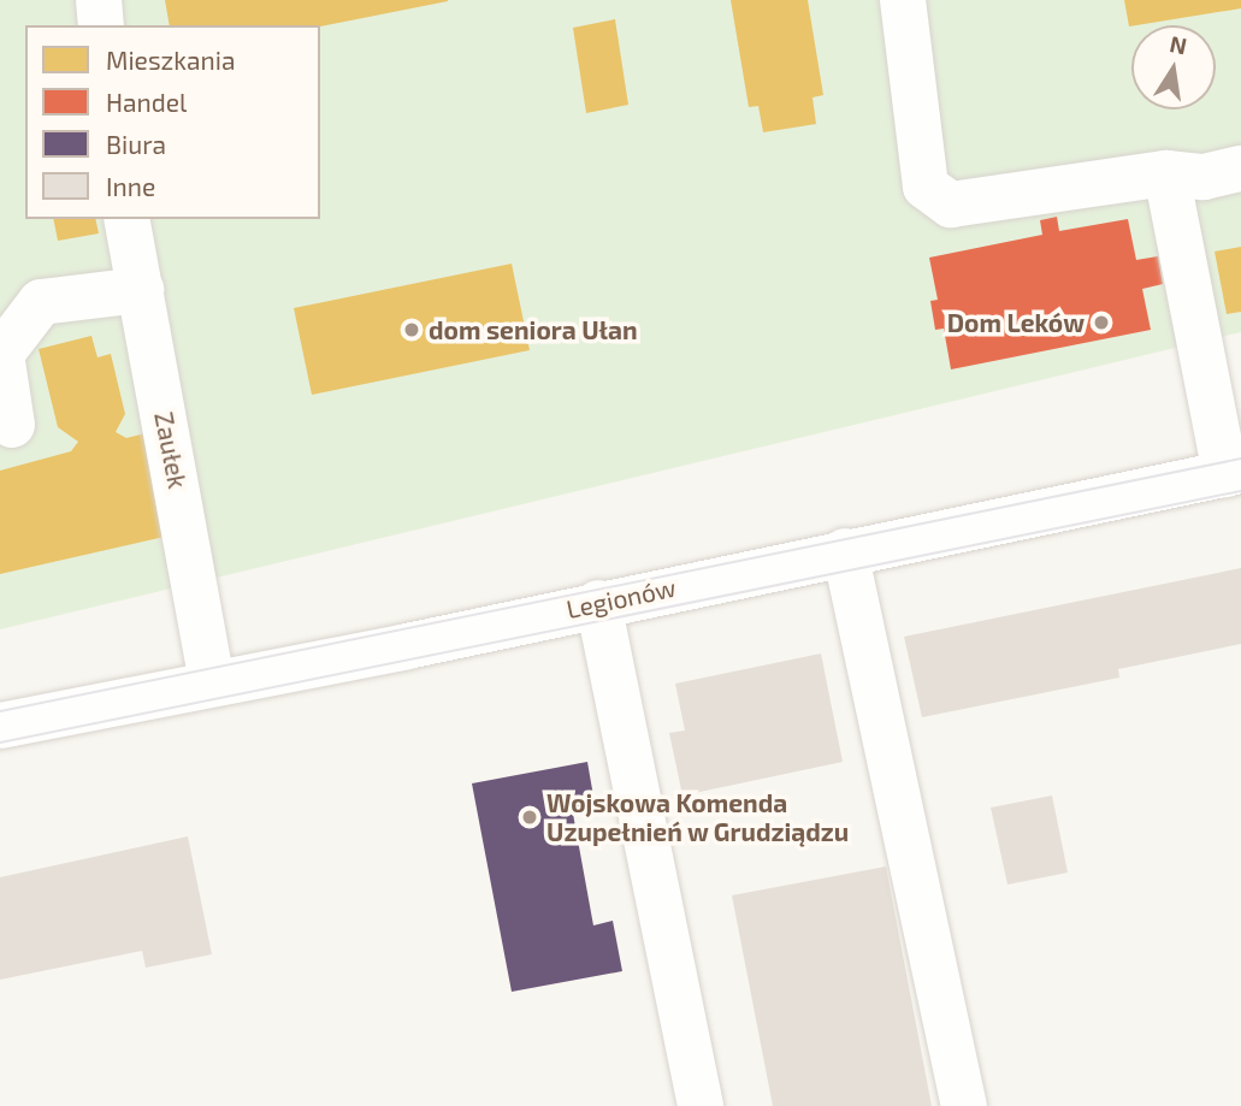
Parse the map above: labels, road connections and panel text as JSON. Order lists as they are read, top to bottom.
{
  "streets": {
    "street": ["Zaułek", "Legionów"]
  },
  "crossings": [
    ["Zaułek", "Legionów"]
  ],
  "places": ["Dom Leków", "dom seniora Ułan", "Wojskowa Komenda Uzupełnień w Grudziądzu"],
  "legend": [
    "Mieszkania",
    "Handel",
    "Biura",
    "Inne"
  ],
  "north": "top"
}
